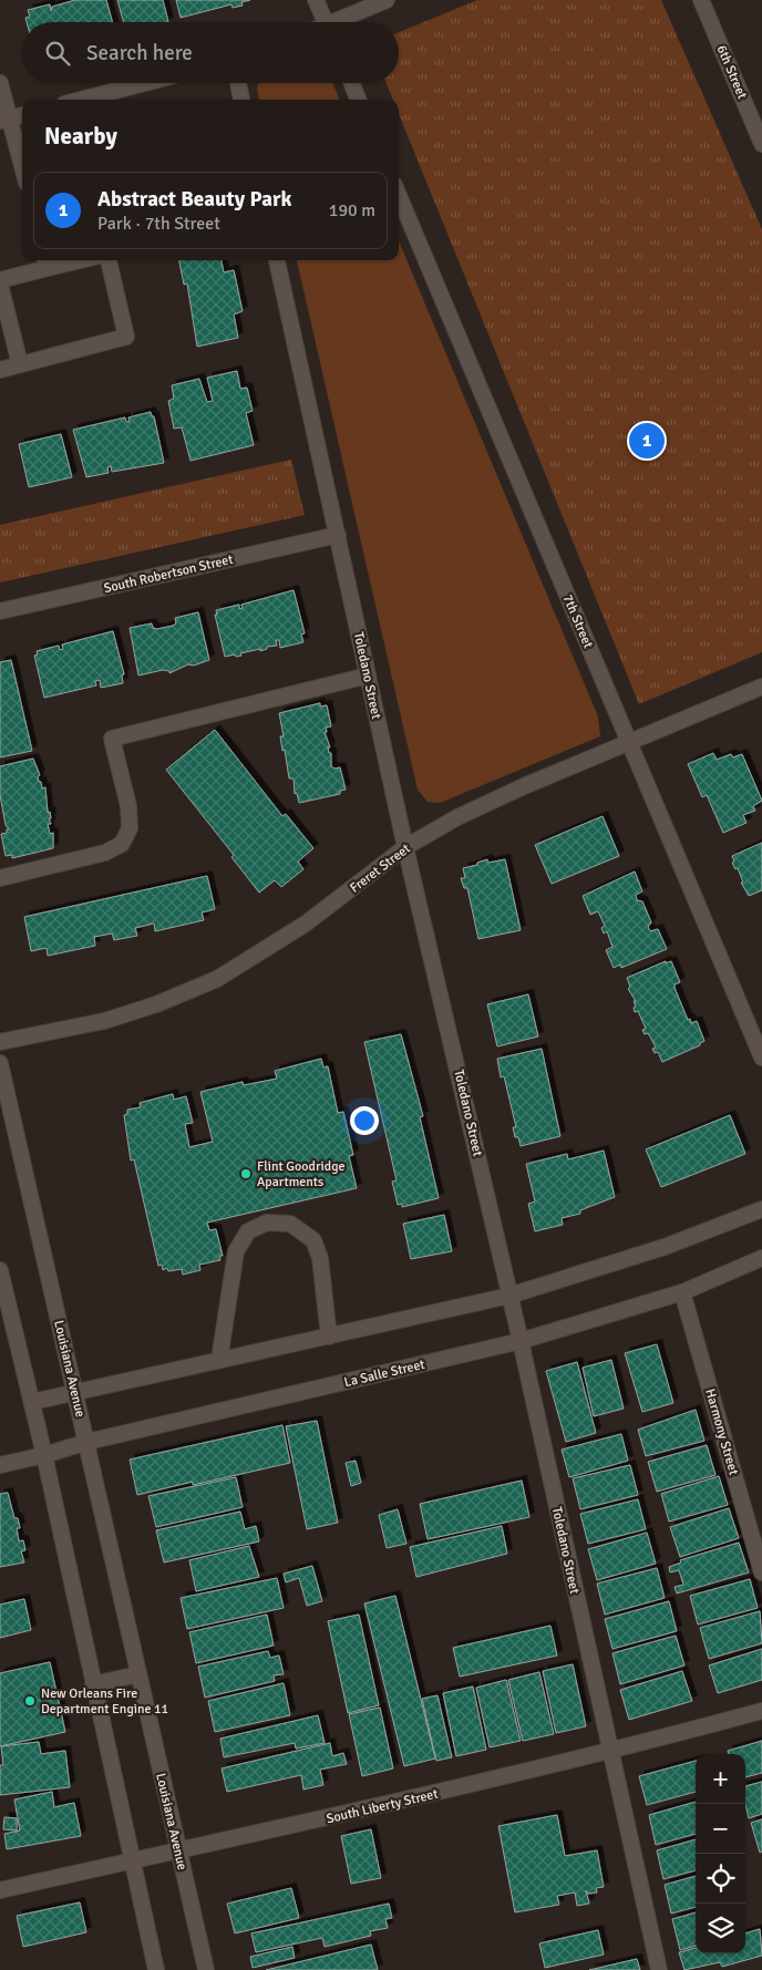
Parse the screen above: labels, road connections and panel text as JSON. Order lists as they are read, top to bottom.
{
  "streets": {
    "street": [
      "6th Street",
      "South Robertson Street",
      "7th Street",
      "Toledano Street",
      "Freret Street",
      "Louisiana Avenue",
      "La Salle Street",
      "Harmony Street",
      "South Liberty Street"
    ]
  },
  "crossings": [
    ["South Robertson Street", "Toledano Street"],
    ["7th Street", "Freret Street"],
    ["Toledano Street", "Freret Street"],
    ["Toledano Street", "La Salle Street"],
    ["Toledano Street", "South Liberty Street"],
    ["Louisiana Avenue", "La Salle Street"],
    ["Louisiana Avenue", "South Liberty Street"],
    ["La Salle Street", "Harmony Street"]
  ],
  "places": ["Flint Goodridge Apartments", "New Orleans Fire Department Engine 11"],
  "page": {
    "search": "Search here",
    "heading": "Nearby",
    "list": [
      {
        "mark": "1",
        "name": "Abstract Beauty Park",
        "note": "Park · 7th Street",
        "value": "190 m"
      }
    ],
    "pins": "1",
    "map_buttons": ["+", "−"]
  }
}
